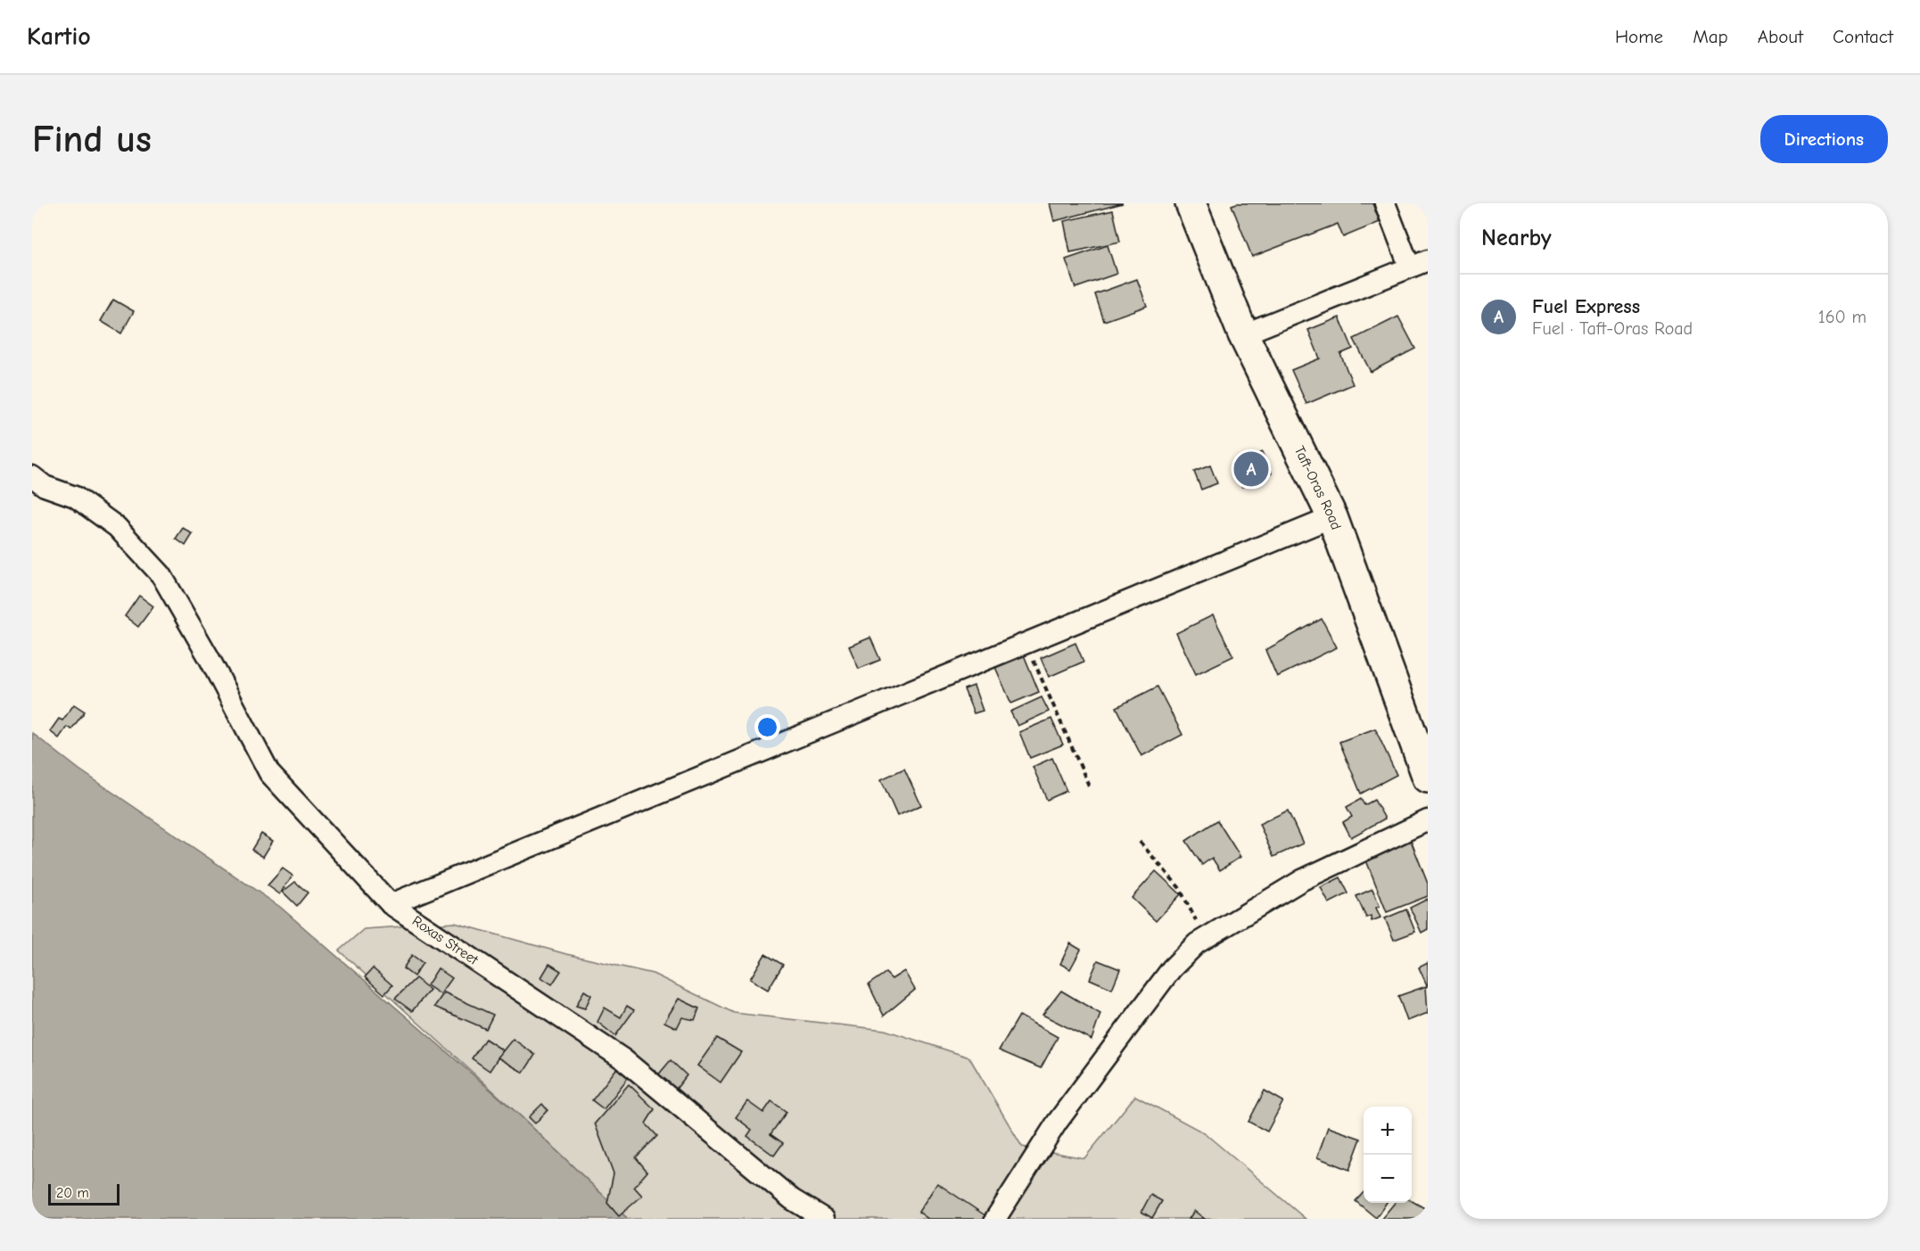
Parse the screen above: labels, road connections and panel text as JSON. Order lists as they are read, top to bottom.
{
  "streets": {
    "main road": ["Taft-Oras Road"],
    "street": ["Roxas Street"]
  },
  "scale_bar": "20 m",
  "page": {
    "header": "Kartio",
    "nav": [
      "Home",
      "Map",
      "About",
      "Contact"
    ],
    "buttons": "Directions",
    "title": "Find us",
    "heading": "Nearby",
    "list": [
      {
        "mark": "A",
        "name": "Fuel Express",
        "note": "Fuel · Taft-Oras Road",
        "value": "160 m"
      }
    ],
    "pins": "A",
    "map_buttons": ["+", "−"],
    "scale": "20 m"
  }
}
